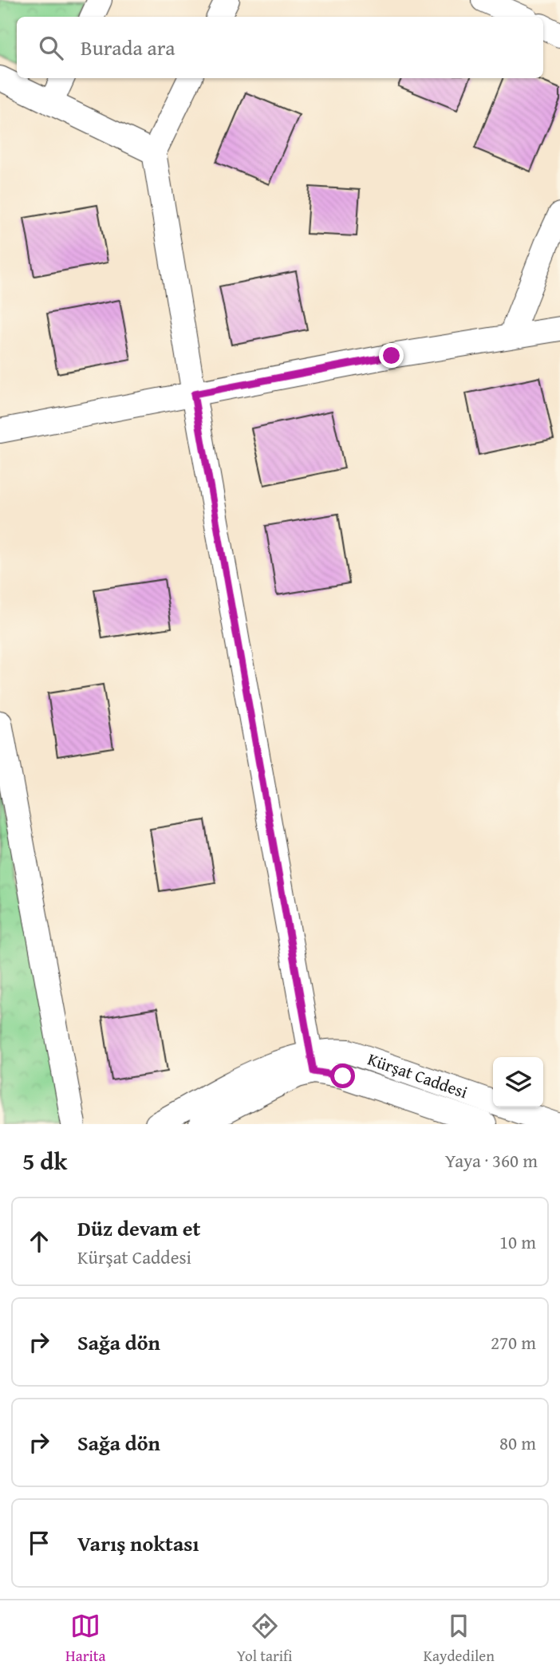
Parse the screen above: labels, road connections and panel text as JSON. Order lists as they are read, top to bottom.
{
  "streets": {
    "street": ["Kürşat Caddesi"]
  },
  "page": {
    "search": "Burada ara",
    "heading": ["5 dk", "Yaya · 360 m"],
    "list": [
      ["Düz devam et", "Kürşat Caddesi", "10 m"],
      ["Sağa dön", "270 m"],
      ["Sağa dön", "80 m"],
      "Varış noktası"
    ],
    "nav": ["Harita", "Yol tarifi", "Kaydedilen"]
  }
}
